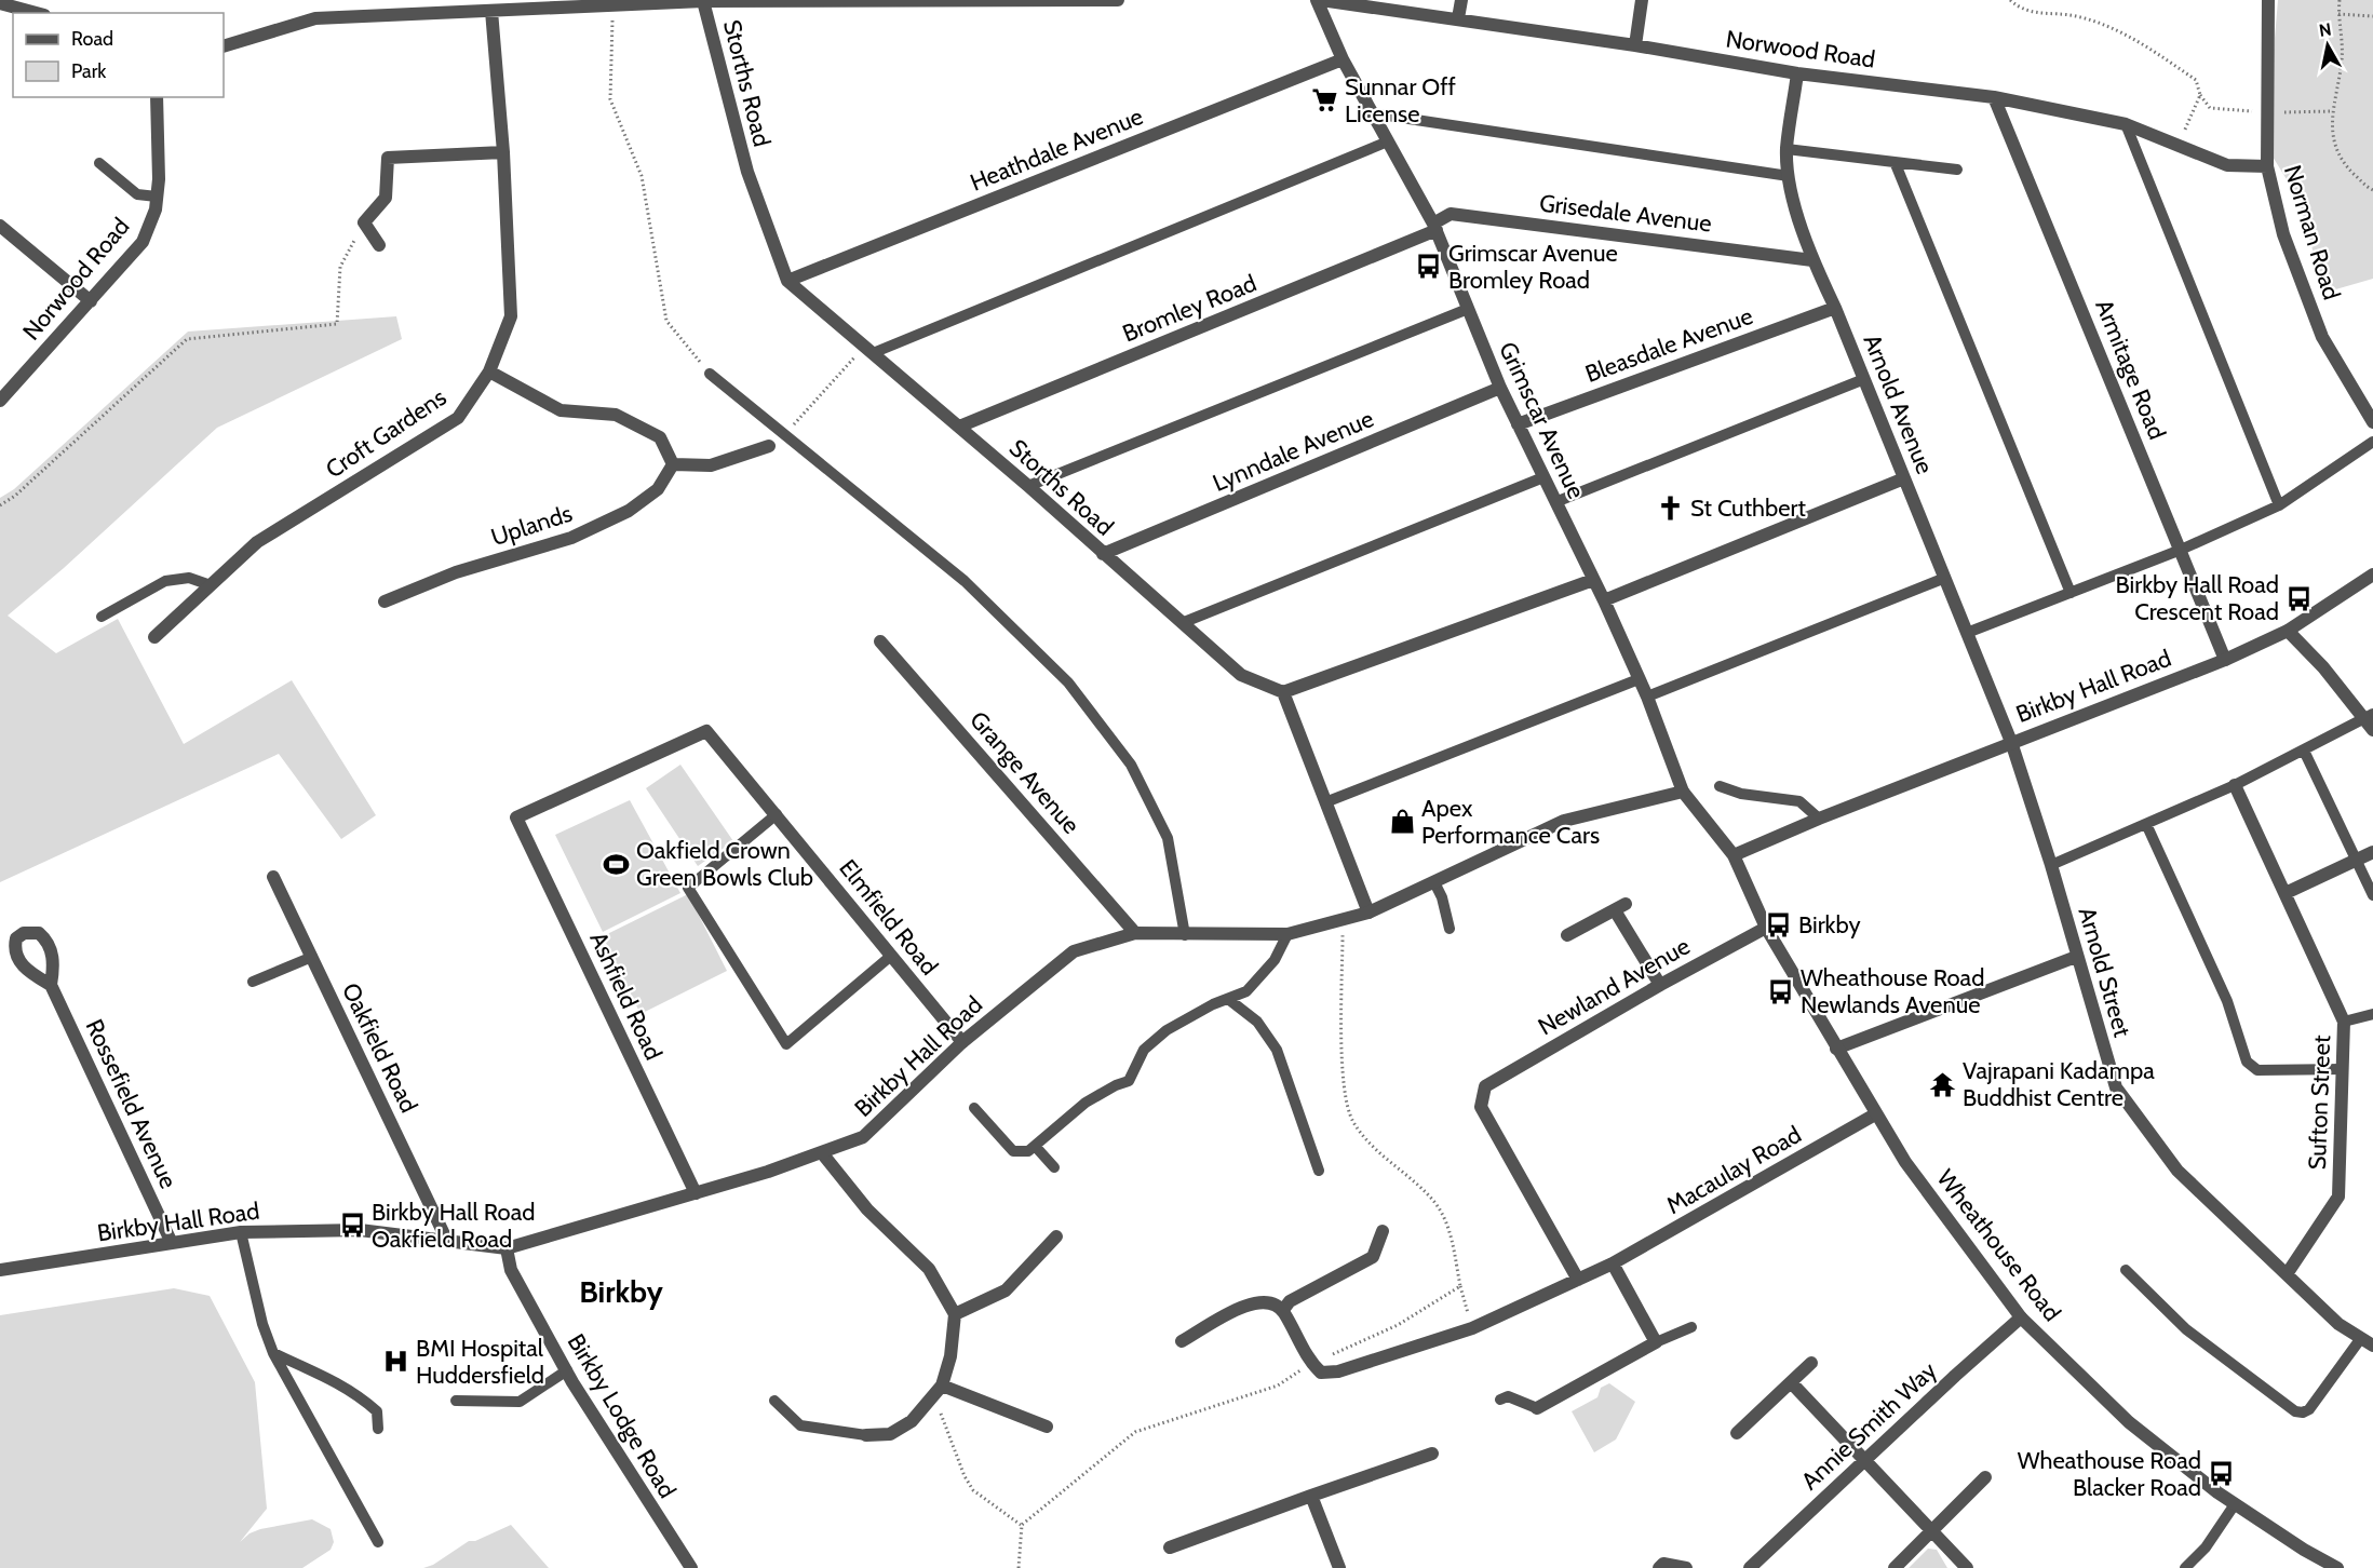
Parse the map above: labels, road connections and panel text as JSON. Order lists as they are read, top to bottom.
{
  "streets": {
    "street": [
      "Norwood Road",
      "Storths Road",
      "Heathdale Avenue",
      "Grisedale Avenue",
      "Norman Road",
      "Bromley Road",
      "Bleasdale Avenue",
      "Armitage Road",
      "Arnold Avenue",
      "Grimscar Avenue",
      "Croft Gardens",
      "Lynndale Avenue",
      "Uplands",
      "Birkby Hall Road",
      "Grange Avenue",
      "Elmfield Road",
      "Arnold Street",
      "Newland Avenue",
      "Ashfield Road",
      "Oakfield Road",
      "Sufton Street",
      "Rossefield Avenue",
      "Macaulay Road",
      "Wheathouse Road",
      "Birkby Lodge Road",
      "Annie Smith Way"
    ]
  },
  "crossings": [
    ["Norwood Road", "Norman Road"],
    ["Norwood Road", "Armitage Road"],
    ["Norwood Road", "Arnold Avenue"],
    ["Storths Road", "Heathdale Avenue"],
    ["Storths Road", "Bromley Road"],
    ["Storths Road", "Lynndale Avenue"],
    ["Heathdale Avenue", "Grimscar Avenue"],
    ["Grisedale Avenue", "Bromley Road"],
    ["Grisedale Avenue", "Arnold Avenue"],
    ["Grisedale Avenue", "Grimscar Avenue"],
    ["Bromley Road", "Grimscar Avenue"],
    ["Bleasdale Avenue", "Arnold Avenue"],
    ["Bleasdale Avenue", "Grimscar Avenue"],
    ["Armitage Road", "Birkby Hall Road"],
    ["Arnold Avenue", "Birkby Hall Road"],
    ["Arnold Avenue", "Arnold Street"],
    ["Grimscar Avenue", "Lynndale Avenue"],
    ["Grimscar Avenue", "Birkby Hall Road"],
    ["Grimscar Avenue", "Wheathouse Road"],
    ["Birkby Hall Road", "Grange Avenue"],
    ["Birkby Hall Road", "Elmfield Road"],
    ["Birkby Hall Road", "Arnold Street"],
    ["Birkby Hall Road", "Ashfield Road"],
    ["Birkby Hall Road", "Oakfield Road"],
    ["Birkby Hall Road", "Rossefield Avenue"],
    ["Birkby Hall Road", "Wheathouse Road"],
    ["Birkby Hall Road", "Birkby Lodge Road"],
    ["Elmfield Road", "Ashfield Road"],
    ["Arnold Street", "Sufton Street"],
    ["Newland Avenue", "Macaulay Road"],
    ["Newland Avenue", "Wheathouse Road"],
    ["Macaulay Road", "Wheathouse Road"],
    ["Wheathouse Road", "Annie Smith Way"]
  ],
  "districts": ["Birkby"],
  "places": {
    "supermarket": ["Sunnar Off License"],
    "bus stop": [
      "Grimscar Avenue Bromley Road",
      "Birkby Hall Road Crescent Road",
      "Birkby",
      "Wheathouse Road Newlands Avenue",
      "Birkby Hall Road Oakfield Road",
      "Wheathouse Road Blacker Road"
    ],
    "church": ["St Cuthbert"],
    "shop": ["Apex Performance Cars"],
    "sports": ["Oakfield Crown Green Bowls Club"],
    "temple": ["Vajrapani Kadampa Buddhist Centre"],
    "hospital": ["BMI Hospital Huddersfield"]
  },
  "legend": ["Road", "Park"],
  "north": "top"
}
